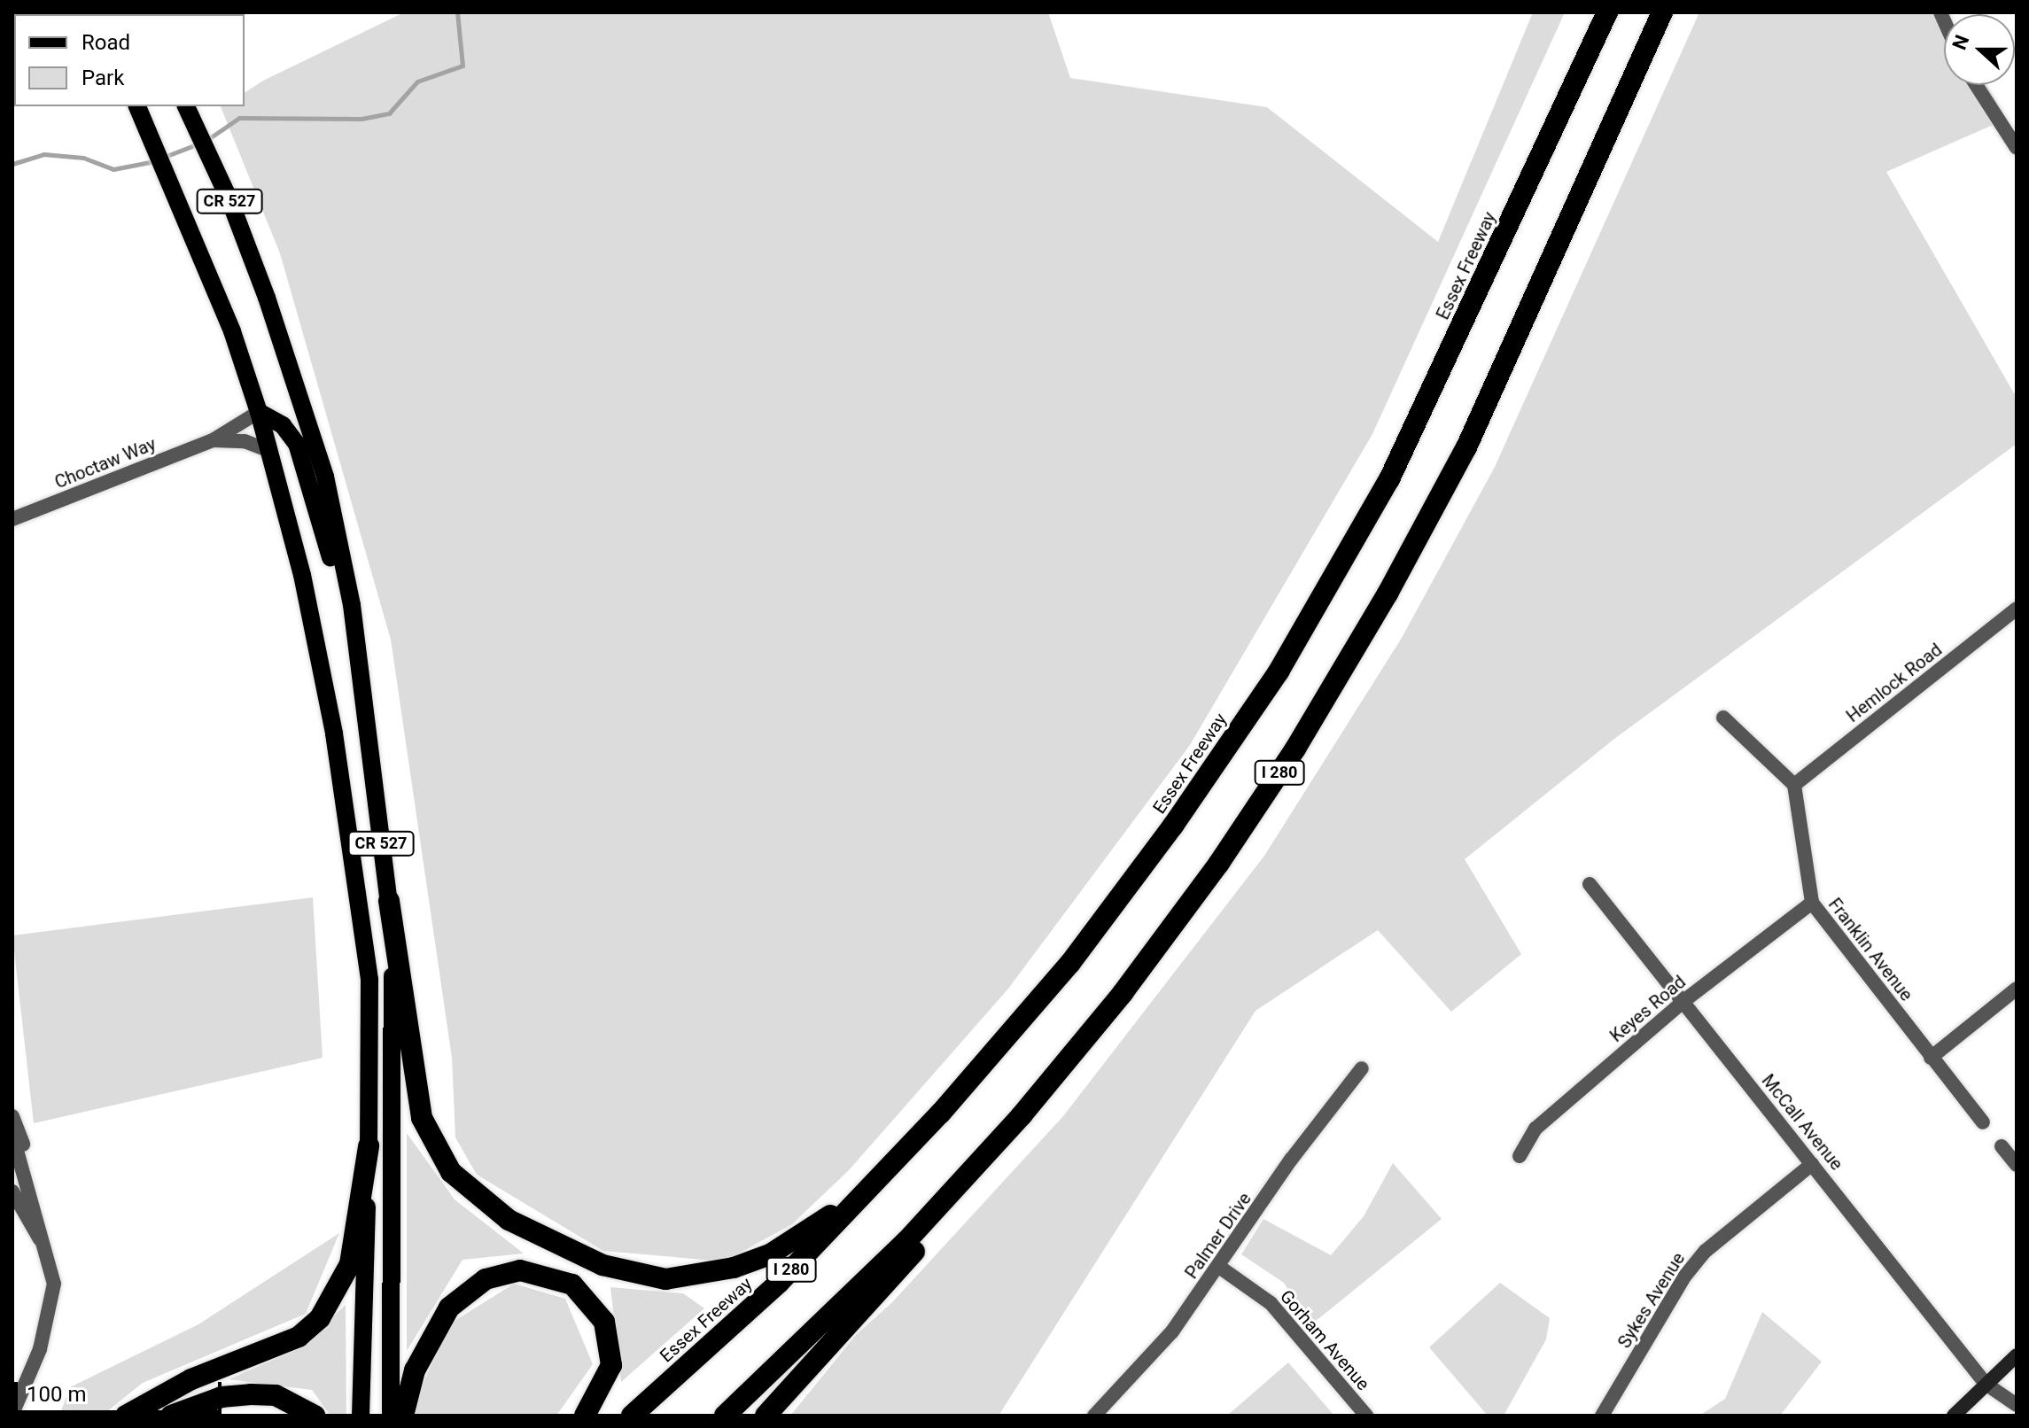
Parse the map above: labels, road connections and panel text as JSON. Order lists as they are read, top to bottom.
{
  "streets": {
    "highway": ["Essex Freeway", "I 280"],
    "main road": ["CR 527"],
    "street": [
      "Choctaw Way",
      "Hemlock Road",
      "Franklin Avenue",
      "Keyes Road",
      "McCall Avenue",
      "Palmer Drive",
      "Sykes Avenue",
      "Gorham Avenue"
    ]
  },
  "crossings": [
    ["CR 527", "Choctaw Way"],
    ["Hemlock Road", "Franklin Avenue"],
    ["Franklin Avenue", "Keyes Road"],
    ["Keyes Road", "McCall Avenue"],
    ["McCall Avenue", "Sykes Avenue"],
    ["Palmer Drive", "Gorham Avenue"]
  ],
  "legend": ["Road", "Park"],
  "scale_bar": "100 m",
  "north": "left"
}
